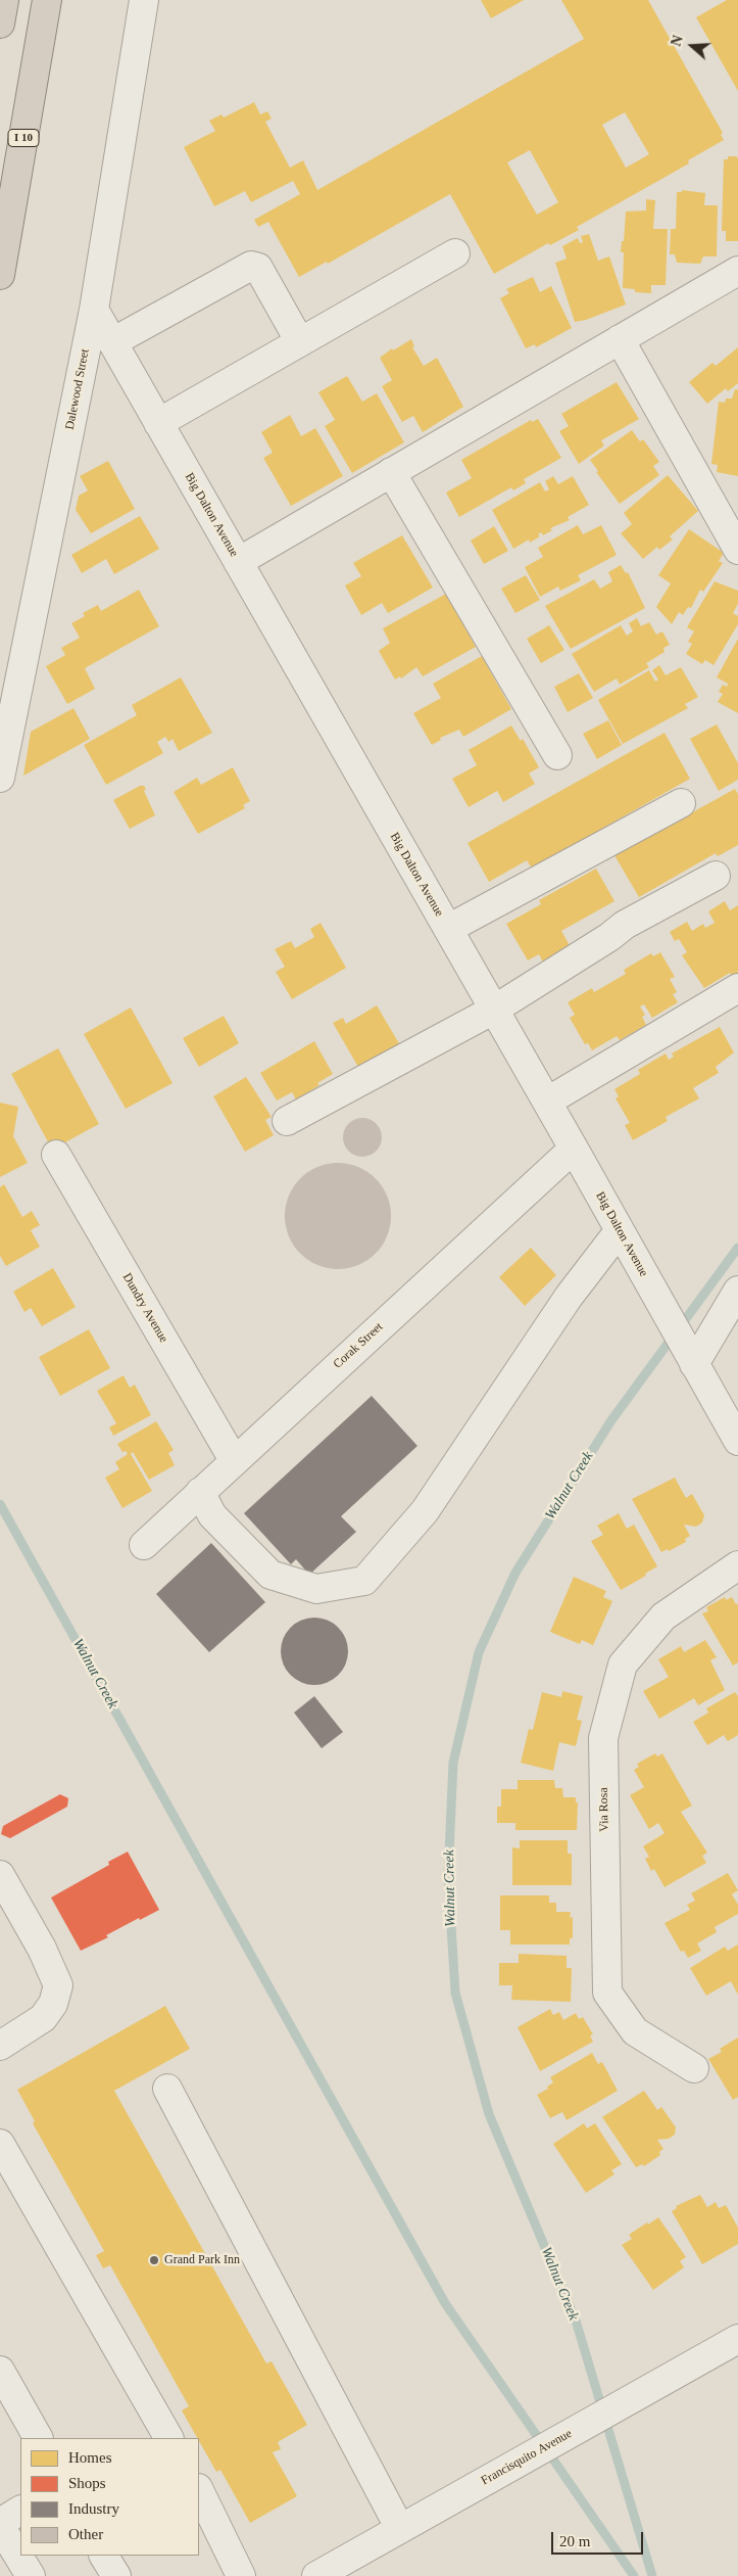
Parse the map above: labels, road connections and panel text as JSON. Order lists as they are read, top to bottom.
{
  "streets": {
    "highway": ["I 10"],
    "street": [
      "Dalewood Street",
      "Big Dalton Avenue",
      "Dundry Avenue",
      "Corak Street",
      "Via Rosa",
      "Francisquito Avenue"
    ]
  },
  "crossings": [
    ["Dalewood Street", "Big Dalton Avenue"],
    ["Big Dalton Avenue", "Corak Street"],
    ["Dundry Avenue", "Corak Street"]
  ],
  "water": ["Walnut Creek"],
  "places": ["Grand Park Inn"],
  "legend": [
    "Homes",
    "Shops",
    "Industry",
    "Other"
  ],
  "scale_bar": "20 m",
  "north": "left"
}
